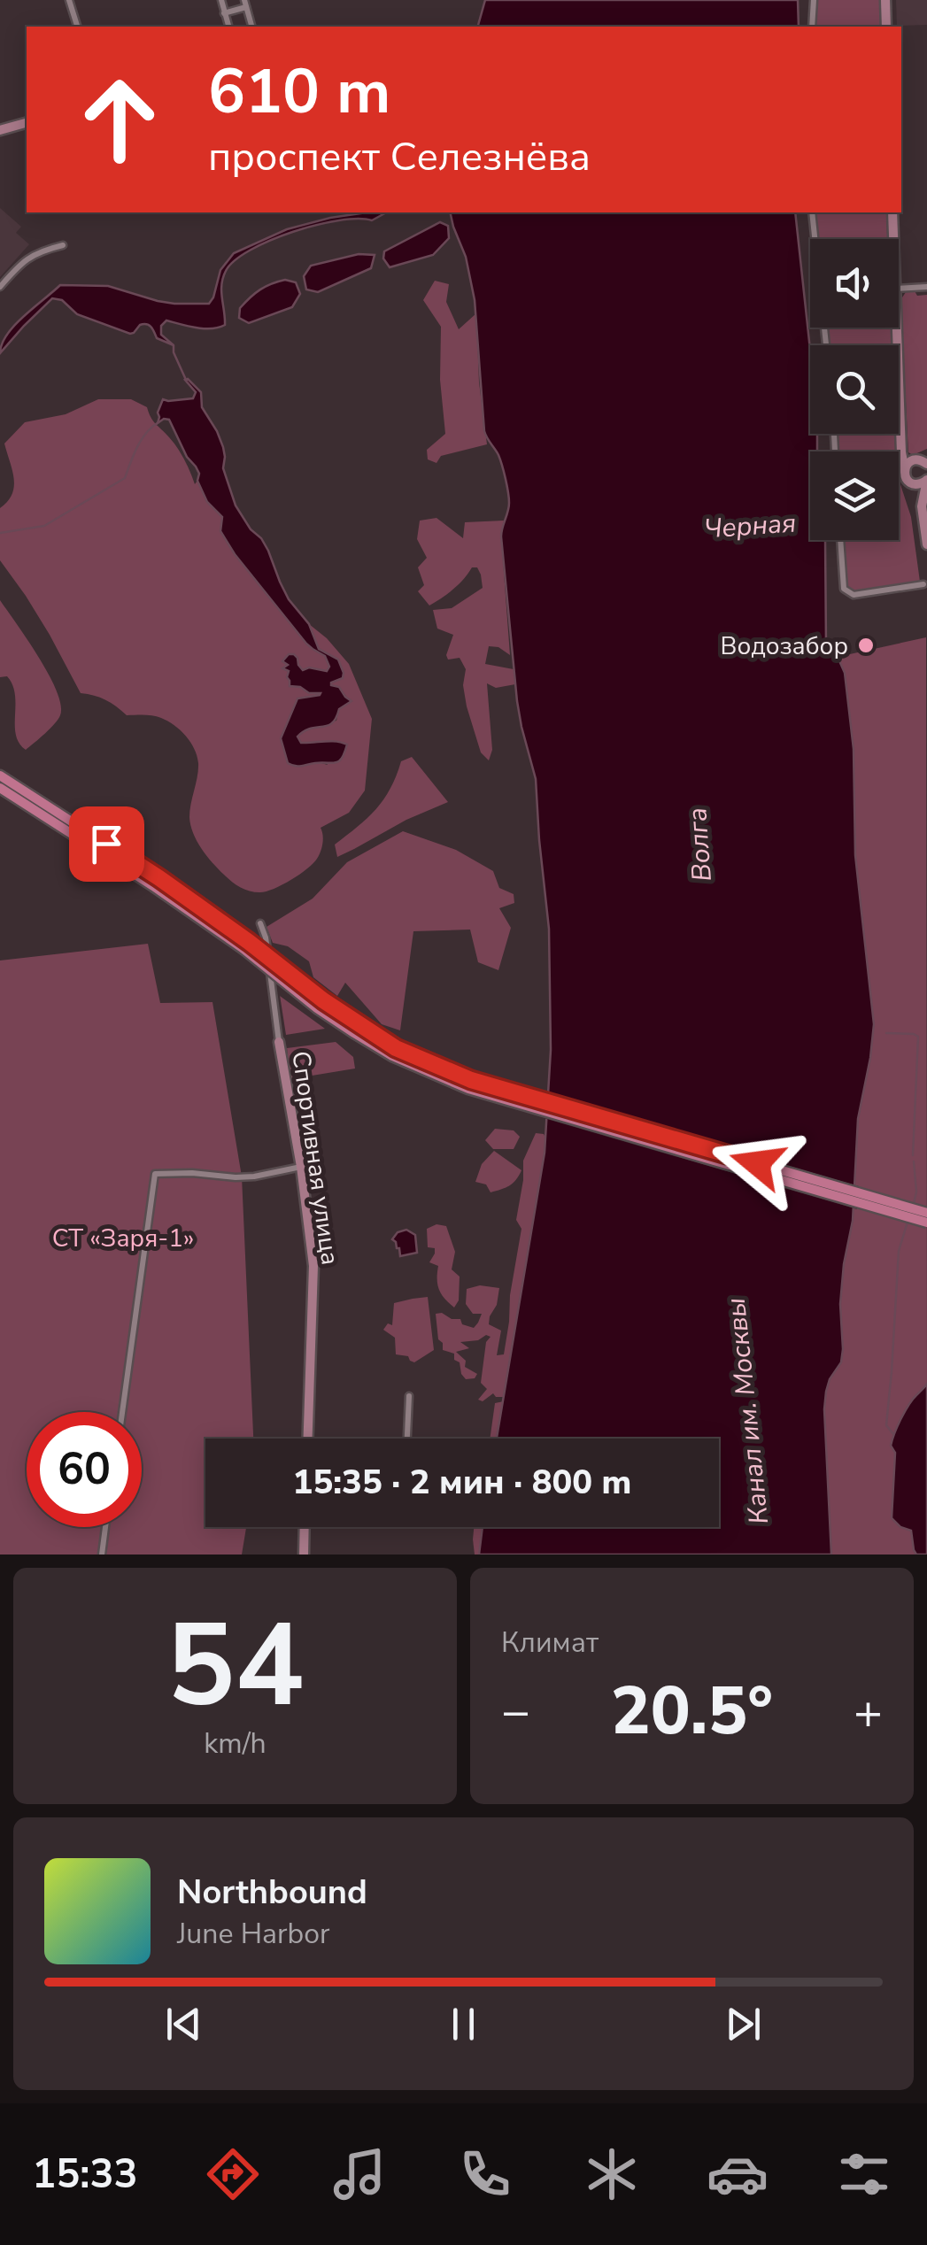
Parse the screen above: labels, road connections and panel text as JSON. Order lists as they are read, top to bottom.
{
  "streets": {
    "street": ["Спортивная улица"]
  },
  "water": ["Черная", "Волга", "Канал им. Москвы"],
  "parks": ["СТ «Заря-1»"],
  "places": ["Водозабор"],
  "page": {
    "turn": ["610 m", "проспект Селезнёва"],
    "limit": "60",
    "trip": "15:35 · 2 мин · 800 m",
    "tile": [
      ["54", "km/h"],
      "Климат"
    ],
    "heat": ["−", "20.5°", "+"],
    "song": ["Northbound", "June Harbor"],
    "tabs": "15:33"
  }
}
